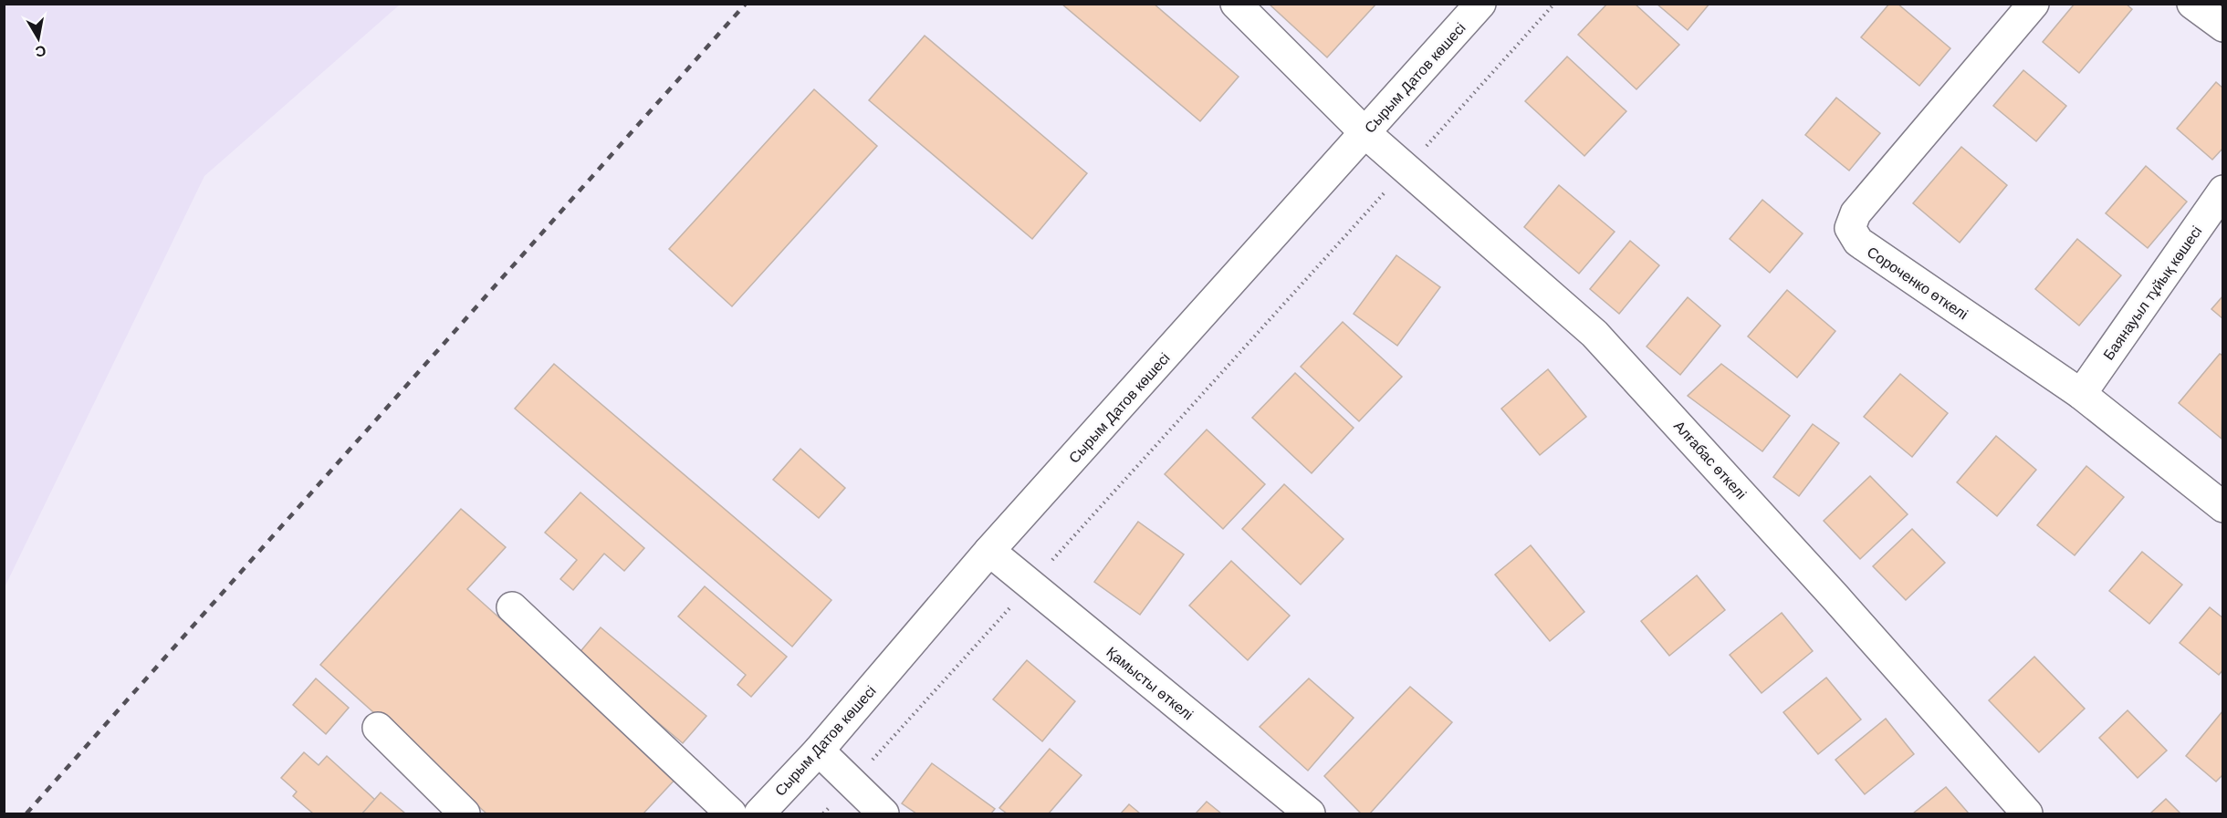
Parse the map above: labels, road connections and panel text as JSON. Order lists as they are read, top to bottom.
{
  "streets": {
    "street": [
      "Сырым Датов көшесі",
      "Сороченко өткелі",
      "Баянауыл тұйық көшесі",
      "Алғабас өткелі",
      "Қамысты өткелі"
    ]
  },
  "crossings": [
    ["Сырым Датов көшесі", "Алғабас өткелі"],
    ["Сырым Датов көшесі", "Қамысты өткелі"],
    ["Сороченко өткелі", "Баянауыл тұйық көшесі"]
  ],
  "north": "bottom"
}
